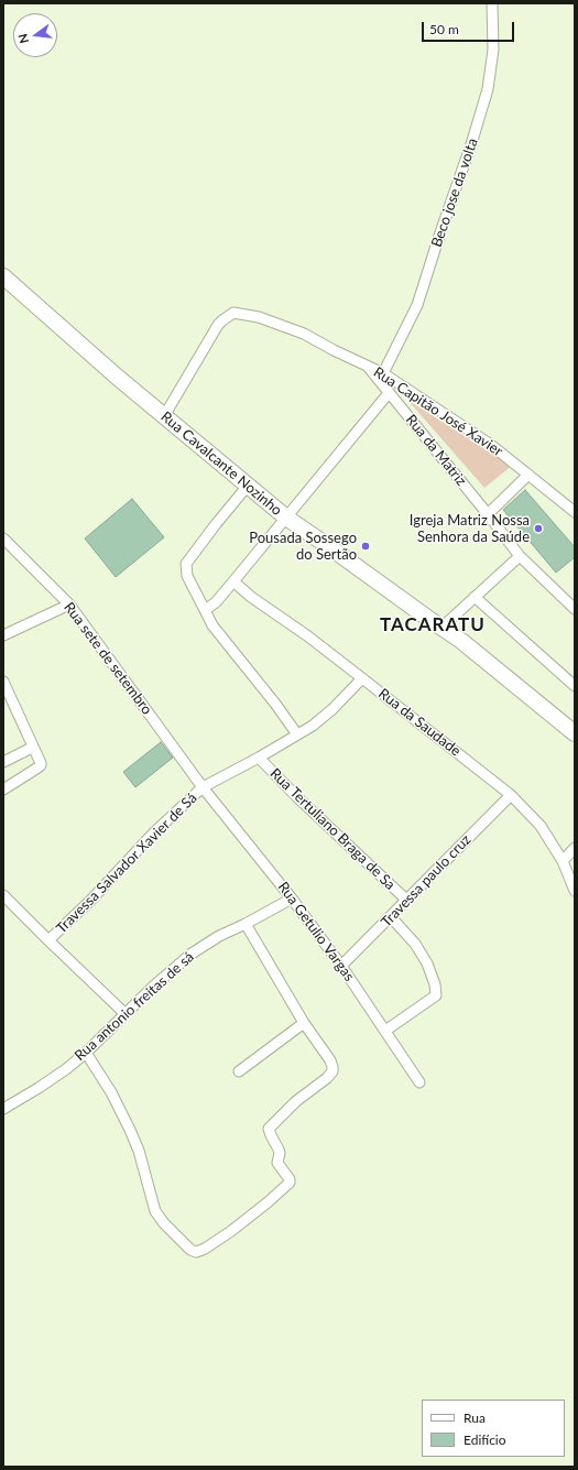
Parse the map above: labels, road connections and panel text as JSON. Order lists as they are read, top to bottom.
{
  "streets": {
    "main road": ["Rua Cavalcante Nozinho"],
    "street": [
      "Beco jose da volta",
      "Rua Capitão José Xavier",
      "Rua da Matriz",
      "Rua sete de setembro",
      "Rua da Saudade",
      "Rua Tertuliano Braga de Sa",
      "Travessa Salvador Xavier de Sá",
      "Travessa paulo cruz",
      "Rua Getulio Vargas",
      "Rua antonio freitas de sá"
    ]
  },
  "crossings": [
    ["Beco jose da volta", "Rua Capitão José Xavier"],
    ["Rua Capitão José Xavier", "Rua da Matriz"],
    ["Rua Capitão José Xavier", "Rua Cavalcante Nozinho"],
    ["Rua sete de setembro", "Travessa Salvador Xavier de Sá"],
    ["Rua sete de setembro", "Rua Getulio Vargas"],
    ["Rua da Saudade", "Travessa Salvador Xavier de Sá"],
    ["Rua da Saudade", "Travessa paulo cruz"],
    ["Rua Tertuliano Braga de Sa", "Travessa Salvador Xavier de Sá"],
    ["Rua Tertuliano Braga de Sa", "Travessa paulo cruz"],
    ["Travessa Salvador Xavier de Sá", "Rua Getulio Vargas"],
    ["Travessa paulo cruz", "Rua Getulio Vargas"],
    ["Rua Getulio Vargas", "Rua antonio freitas de sá"]
  ],
  "districts": ["TACARATU"],
  "places": ["Igreja Matriz Nossa Senhora da Saúde", "Pousada Sossego do Sertão"],
  "legend": ["Rua", "Edifício"],
  "scale_bar": "50 m",
  "north": "left"
}
